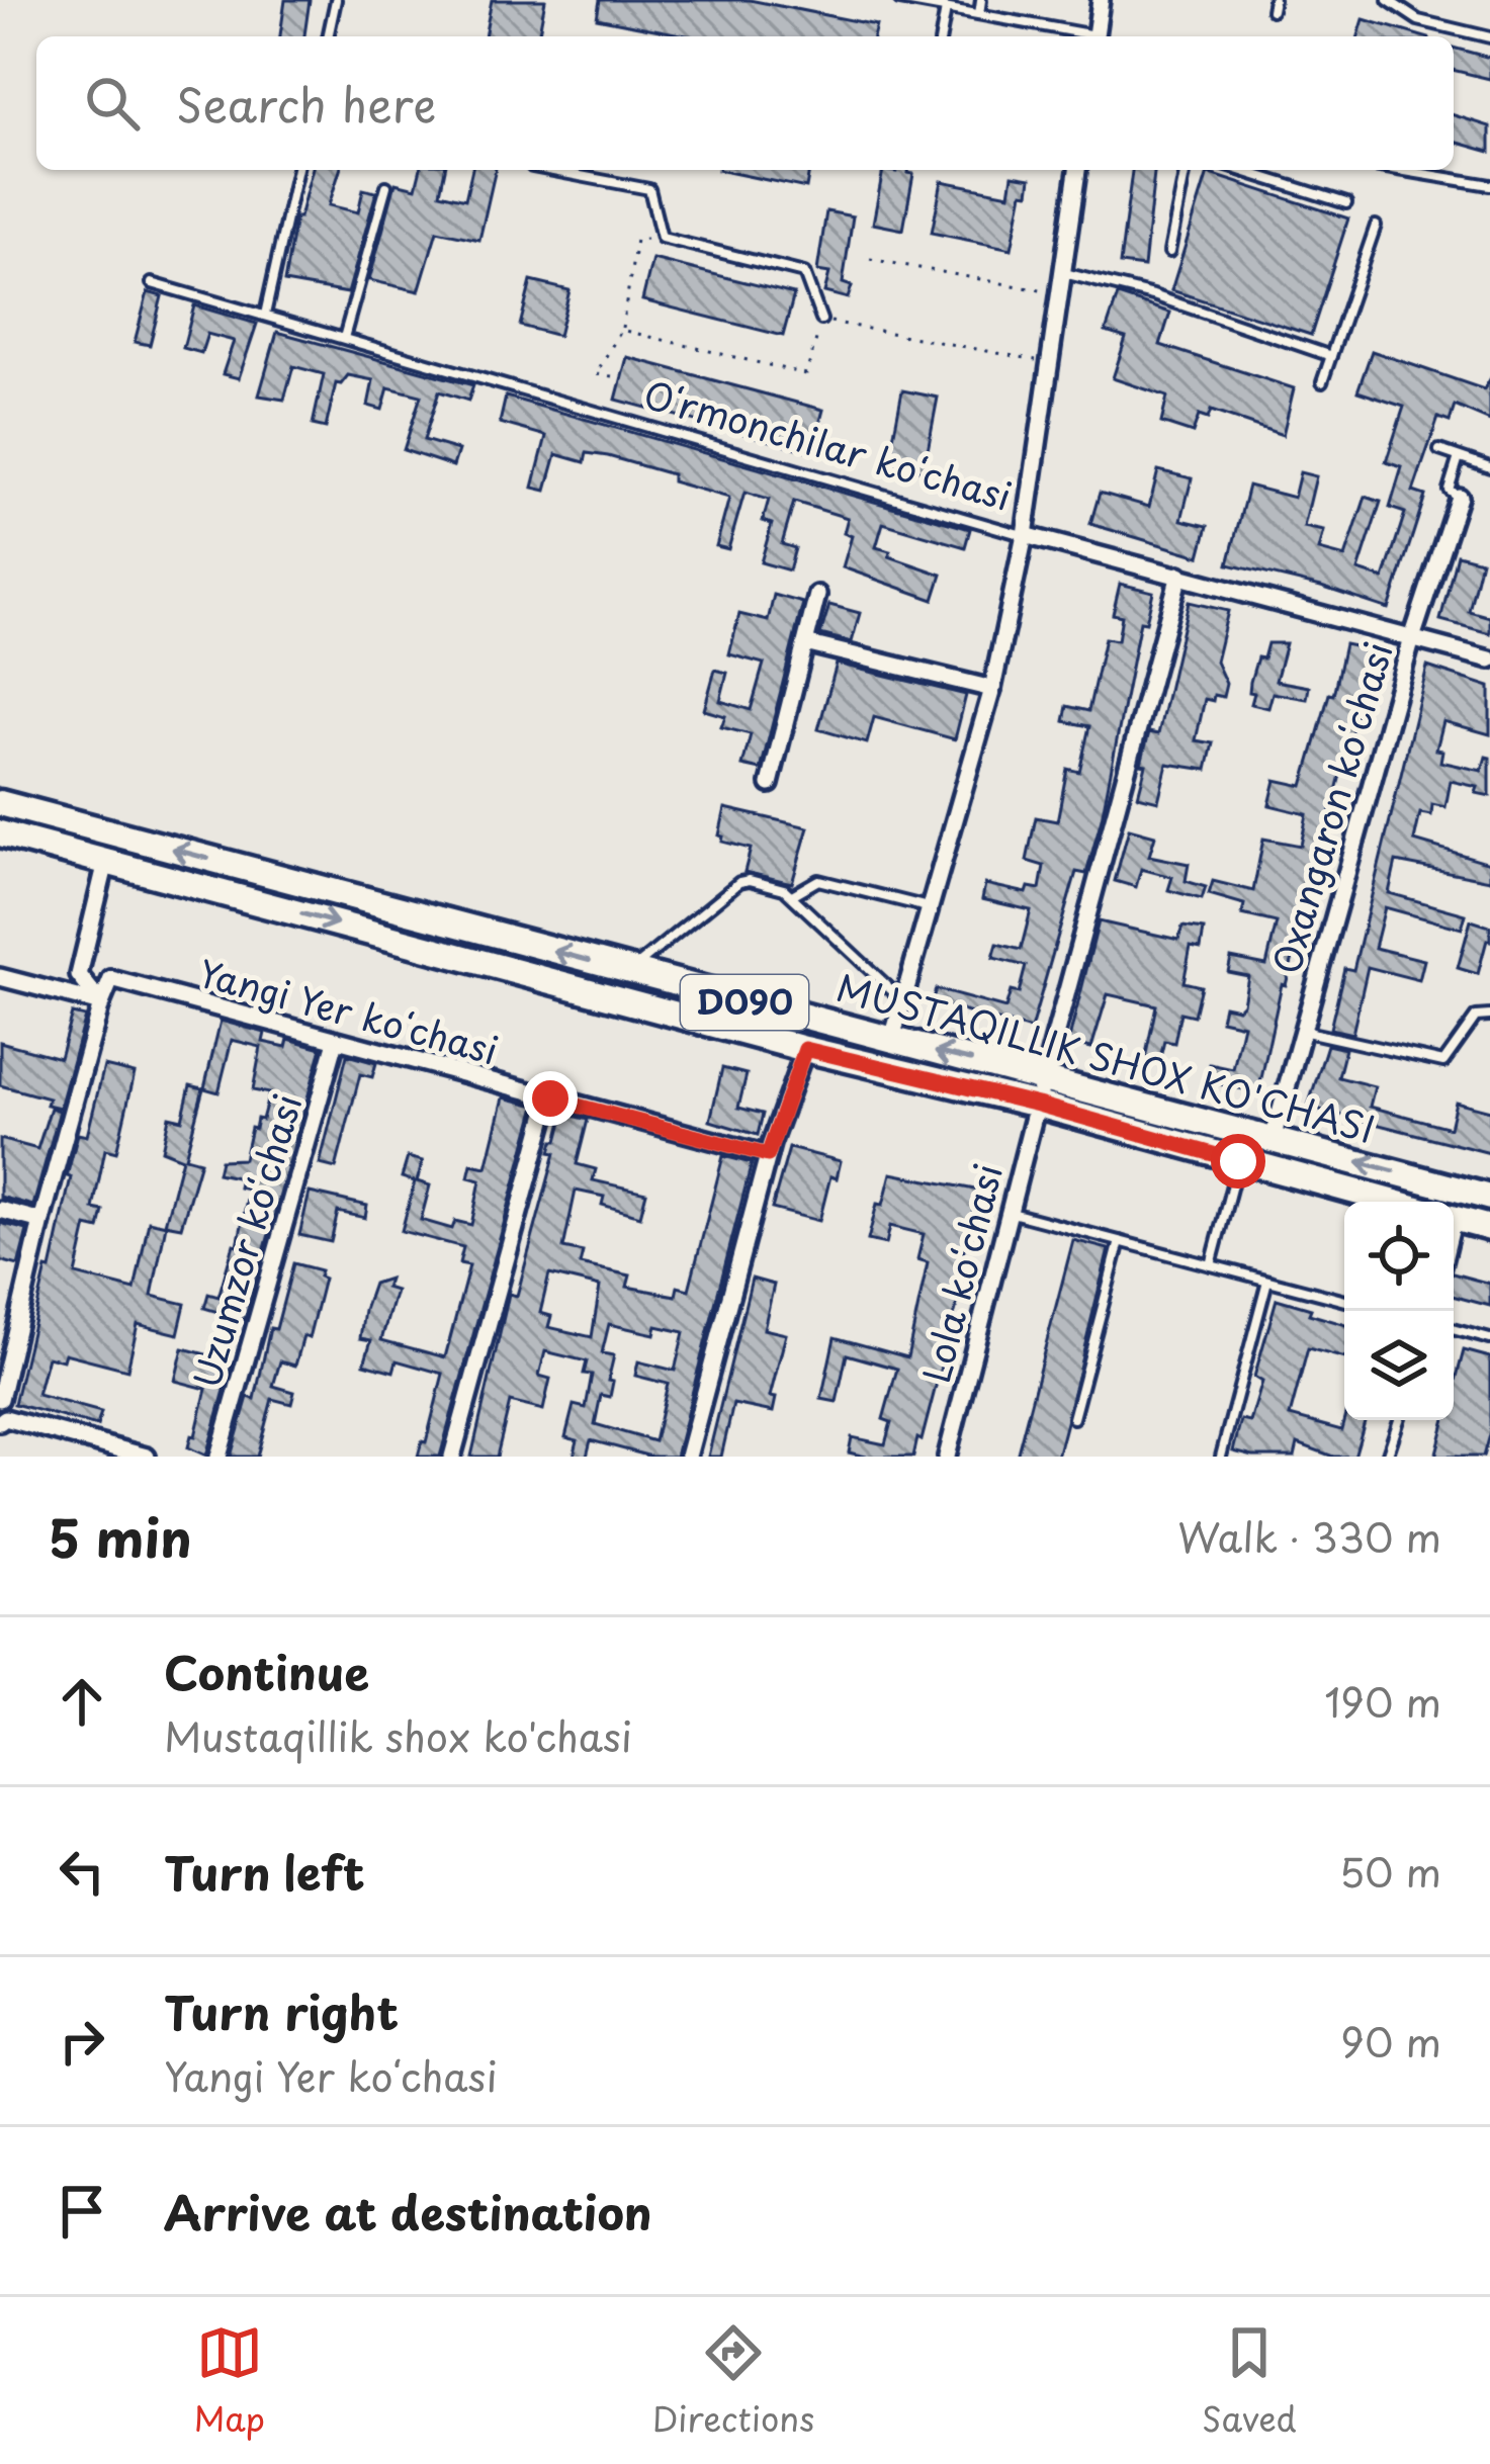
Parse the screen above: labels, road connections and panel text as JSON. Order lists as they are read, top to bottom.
{
  "streets": {
    "main road": ["D090", "MUSTAQILLIK SHOX KO'CHASI"],
    "street": [
      "Oʻrmonchilar koʻchasi",
      "Oxangaron koʻchasi",
      "Yangi Yer koʻchasi",
      "Uzumzor koʻchasi",
      "Lola koʻchasi"
    ]
  },
  "crossings": [
    ["Oʻrmonchilar koʻchasi", "Oxangaron koʻchasi"],
    ["Oʻrmonchilar koʻchasi", "Lola koʻchasi"],
    ["Oxangaron koʻchasi", "MUSTAQILLIK SHOX KO'CHASI"],
    ["Yangi Yer koʻchasi", "Uzumzor koʻchasi"],
    ["MUSTAQILLIK SHOX KO'CHASI", "Lola koʻchasi"]
  ],
  "page": {
    "search": "Search here",
    "heading": ["5 min", "Walk · 330 m"],
    "list": [
      ["Continue", "Mustaqillik shox ko'chasi", "190 m"],
      ["Turn left", "50 m"],
      ["Turn right", "Yangi Yer koʻchasi", "90 m"],
      "Arrive at destination"
    ],
    "nav": ["Map", "Directions", "Saved"]
  }
}
